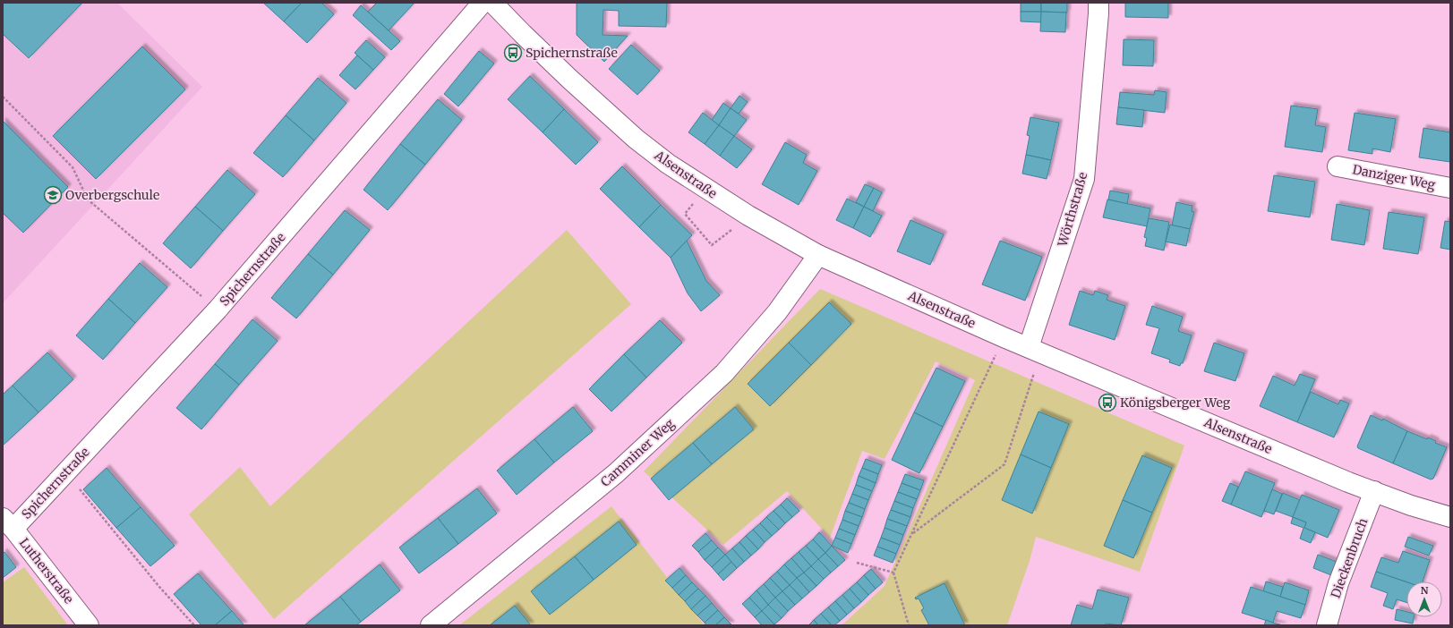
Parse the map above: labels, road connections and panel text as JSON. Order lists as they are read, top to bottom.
{
  "streets": {
    "street": [
      "Alsenstraße",
      "Danziger Weg",
      "Wörthstraße",
      "Spichernstraße",
      "Camminer Weg",
      "Dieckenbruch",
      "Lutherstraße"
    ]
  },
  "crossings": [
    ["Alsenstraße", "Wörthstraße"],
    ["Alsenstraße", "Camminer Weg"],
    ["Alsenstraße", "Dieckenbruch"],
    ["Spichernstraße", "Lutherstraße"]
  ],
  "places": {
    "bus stop": ["Spichernstraße", "Königsberger Weg"],
    "school or university": ["Overbergschule"]
  },
  "north": "top"
}
